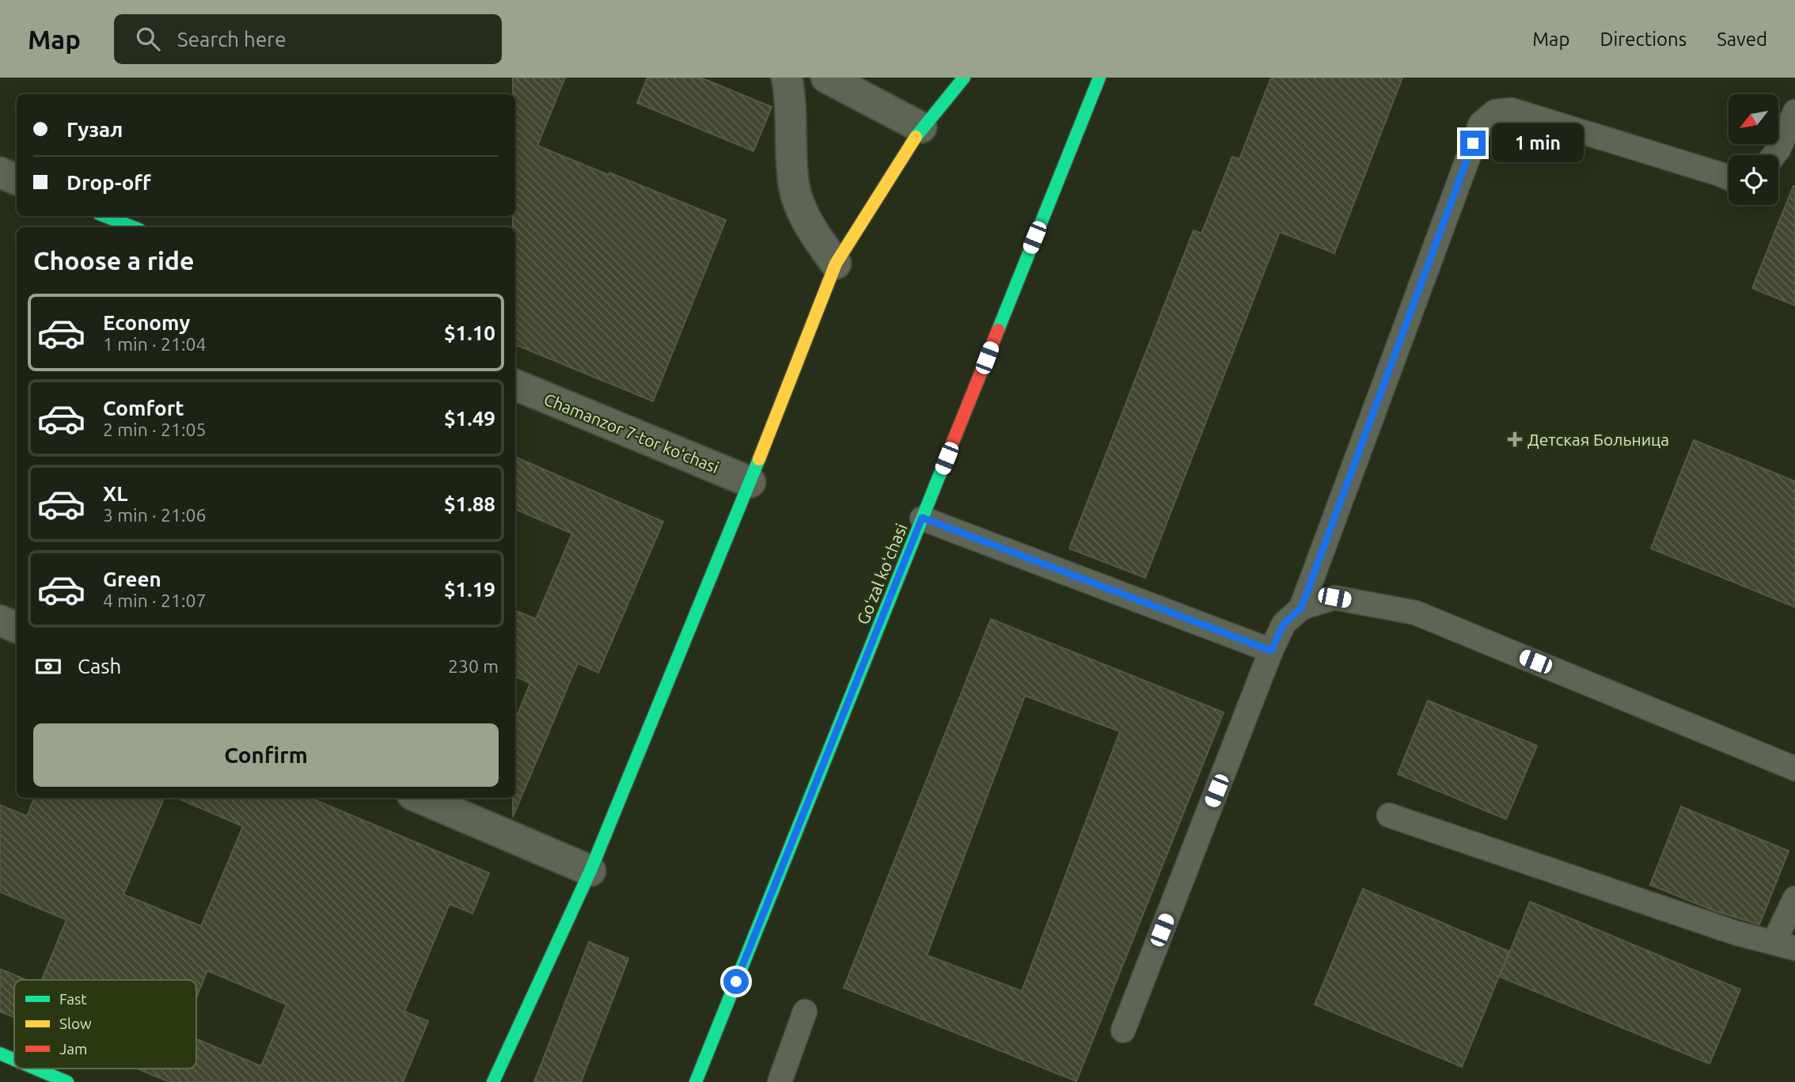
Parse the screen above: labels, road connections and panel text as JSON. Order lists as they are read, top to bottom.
{
  "streets": {
    "street": ["Chamanzor 7-tor koʻchasi", "Goʻzal koʻchasi"]
  },
  "places": {
    "health": ["Детская Больница"]
  },
  "legend": ["Fast", "Slow", "Jam"],
  "north": "bottom left",
  "page": {
    "header": "Map",
    "search": "Search here",
    "nav": ["Map", "Directions", "Saved"],
    "banner": ["Гузал", "Drop-off"],
    "bubble": "1 min",
    "heading": "Choose a ride",
    "list": [
      {
        "name": "Economy",
        "note": "1 min · 21:04",
        "value": "$1.10"
      },
      {
        "name": "Comfort",
        "note": "2 min · 21:05",
        "value": "$1.49"
      },
      {
        "name": "XL",
        "note": "3 min · 21:06",
        "value": "$1.88"
      },
      {
        "name": "Green",
        "note": "4 min · 21:07",
        "value": "$1.19"
      }
    ],
    "pay": ["Cash", "230 m"],
    "buttons": "Confirm"
  }
}
